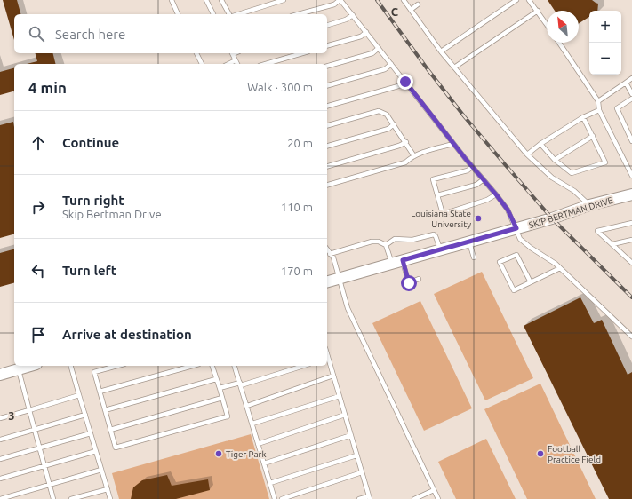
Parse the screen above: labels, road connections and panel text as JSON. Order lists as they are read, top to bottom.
{
  "streets": {
    "street": ["SKIP BERTMAN DRIVE"]
  },
  "places": ["Louisiana State University", "Tiger Park", "Football Practice Field"],
  "north": "top left",
  "page": {
    "map_buttons": ["+", "−"],
    "search": "Search here",
    "heading": ["4 min", "Walk · 300 m"],
    "list": [
      ["Continue", "20 m"],
      ["Turn right", "Skip Bertman Drive", "110 m"],
      ["Turn left", "170 m"],
      "Arrive at destination"
    ]
  },
  "grid": {
    "columns": ["C"],
    "rows": ["3"]
  }
}
